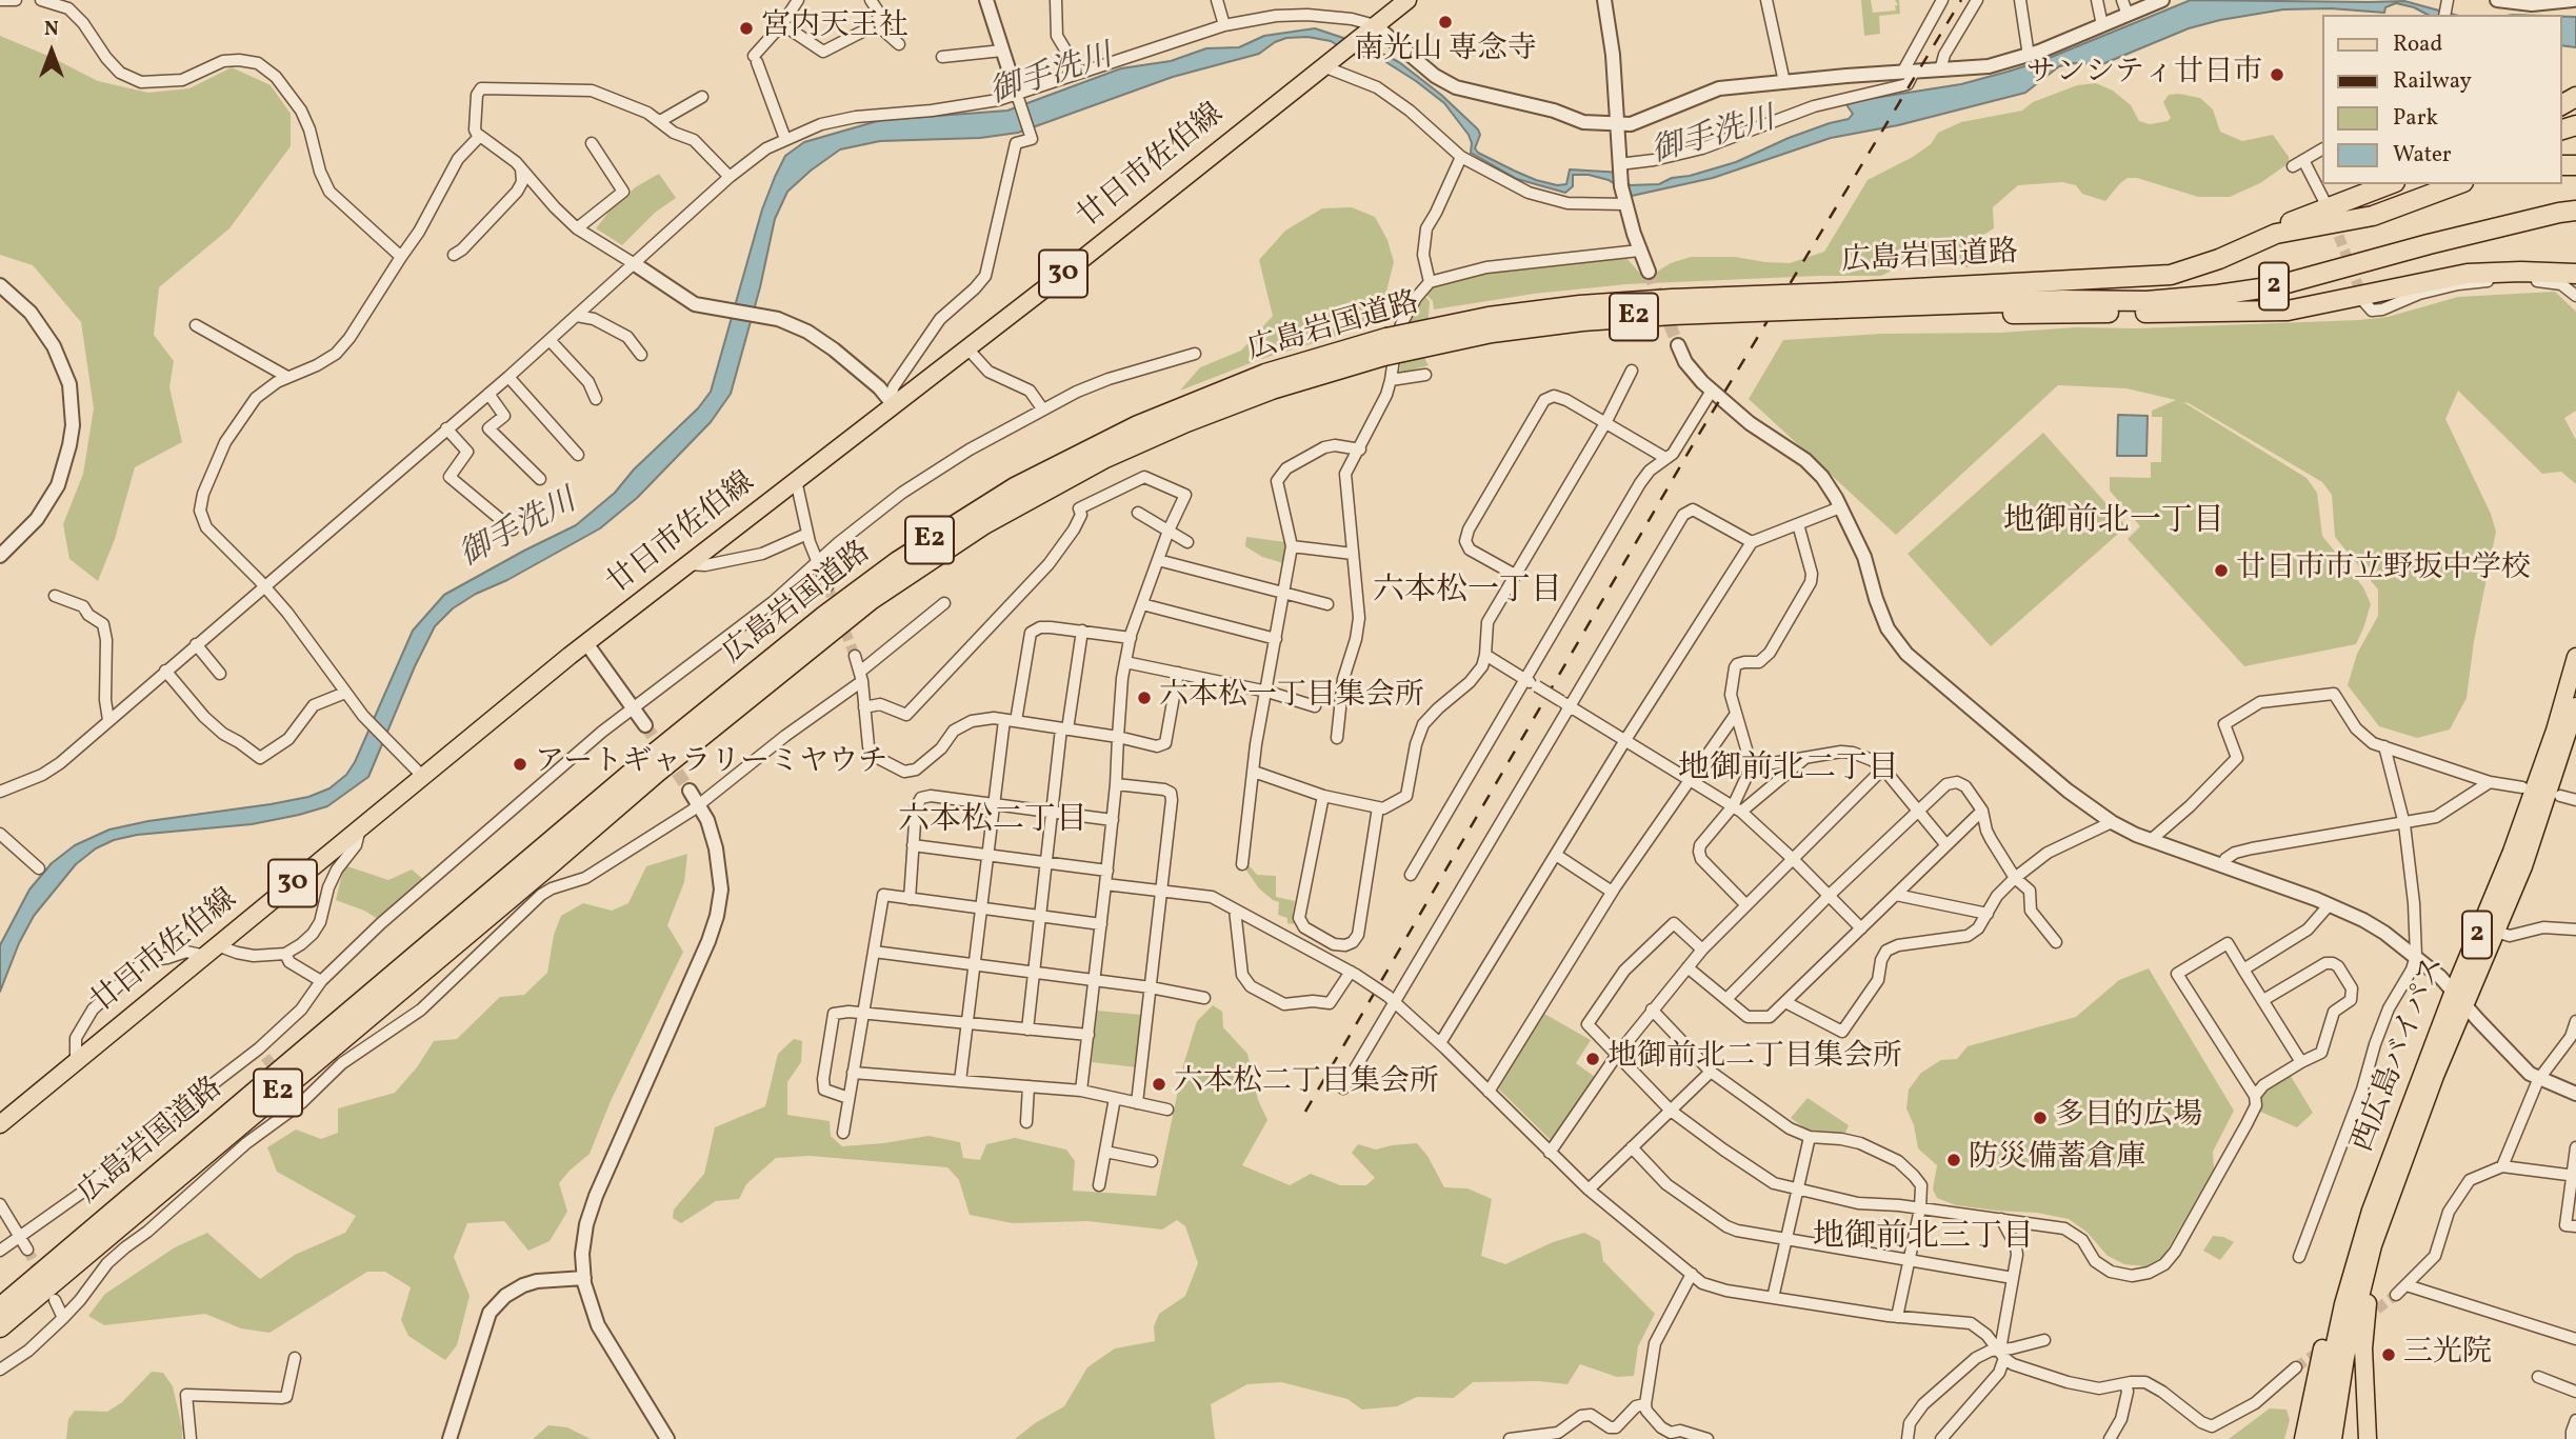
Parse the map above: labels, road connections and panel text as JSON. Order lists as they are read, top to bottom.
{
  "streets": {
    "highway": ["広島岩国道路", "2", "E2"],
    "main road": ["廿日市佐伯線", "30", "西広島バイパス"]
  },
  "crossings": [
    ["広島岩国道路", "2"]
  ],
  "districts": [
    "地御前北一丁目",
    "六本松一丁目",
    "地御前北二丁目",
    "六本松二丁目",
    "地御前北三丁目"
  ],
  "water": ["御手洗川"],
  "places": [
    "南光山 専念寺",
    "宮内天王社",
    "サンシティ廿日市",
    "廿日市市立野坂中学校",
    "六本松一丁目集会所",
    "アートギャラリーミヤウチ",
    "地御前北二丁目集会所",
    "六本松二丁目集会所",
    "多目的広場",
    "防災備蓄倉庫",
    "三光院"
  ],
  "legend": [
    "Road",
    "Railway",
    "Park",
    "Water"
  ],
  "north": "top"
}
